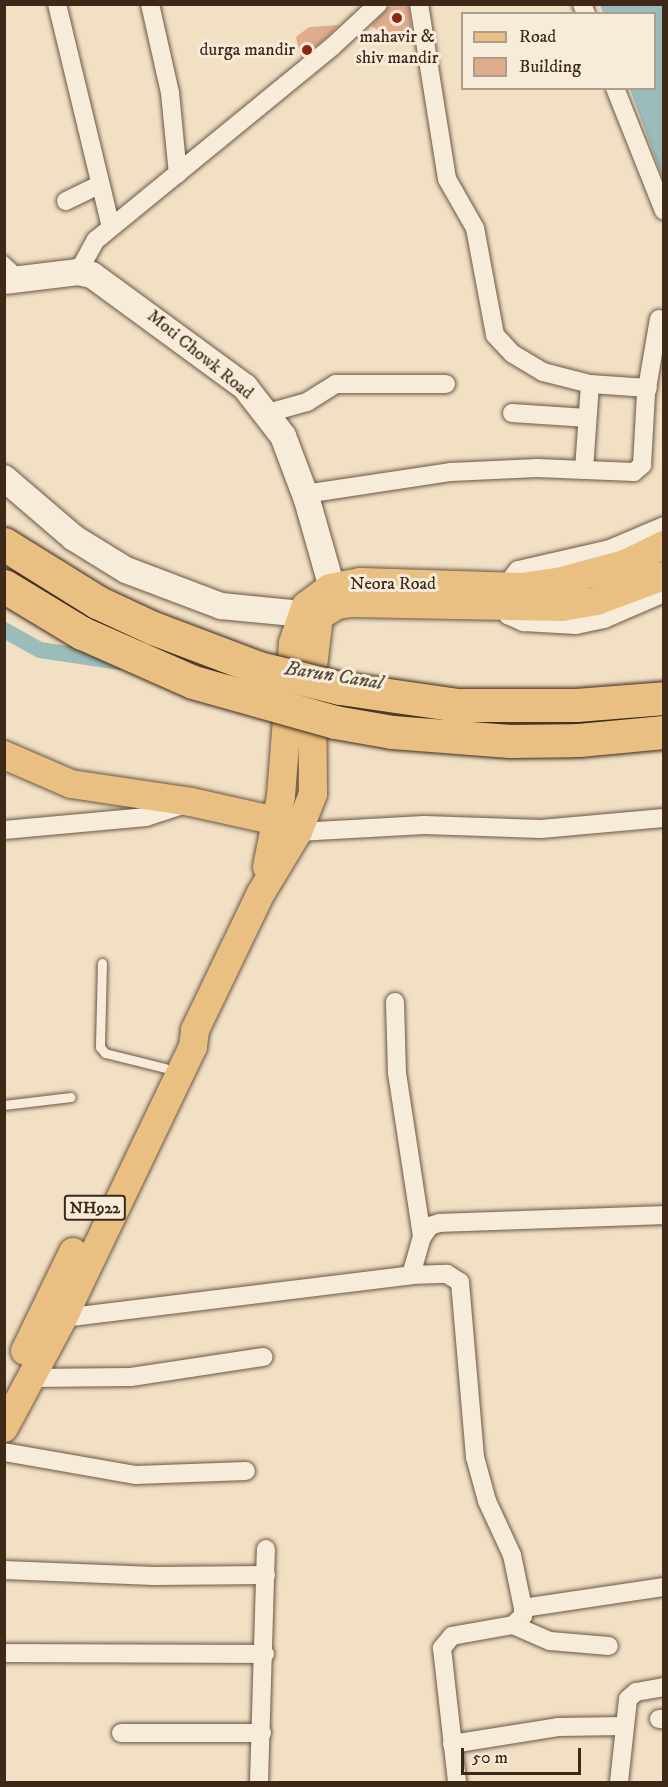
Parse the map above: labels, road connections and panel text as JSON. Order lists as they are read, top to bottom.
{
  "streets": {
    "main road": ["Neora Road", "NH922"],
    "street": ["Moti Chowk Road"]
  },
  "crossings": [
    ["Moti Chowk Road", "Neora Road"],
    ["Neora Road", "NH922"]
  ],
  "water": ["Barun Canal"],
  "places": ["mahavir & shiv mandir", "durga mandir"],
  "legend": ["Road", "Building"],
  "scale_bar": "50 m"
}
